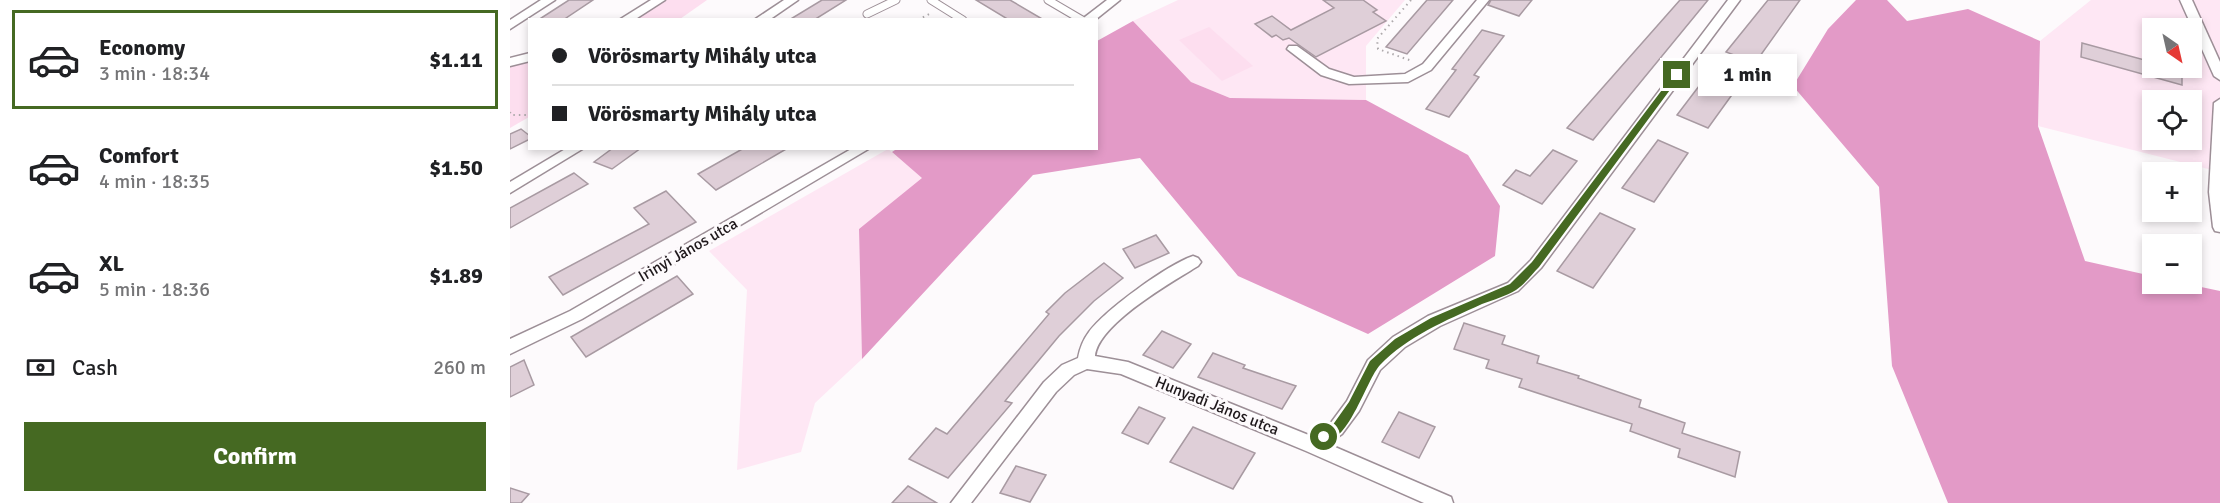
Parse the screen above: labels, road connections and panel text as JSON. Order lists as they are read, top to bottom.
{
  "streets": {
    "street": ["Irinyi János utca", "Hunyadi János utca"]
  },
  "north": "bottom right",
  "page": {
    "list": [
      {
        "name": "Economy",
        "note": "3 min · 18:34",
        "value": "$1.11"
      },
      {
        "name": "Comfort",
        "note": "4 min · 18:35",
        "value": "$1.50"
      },
      {
        "name": "XL",
        "note": "5 min · 18:36",
        "value": "$1.89"
      }
    ],
    "map_buttons": ["+", "−"],
    "banner": ["Vörösmarty Mihály utca", "Vörösmarty Mihály utca"],
    "bubble": "1 min",
    "pay": ["Cash", "260 m"],
    "buttons": "Confirm"
  }
}
